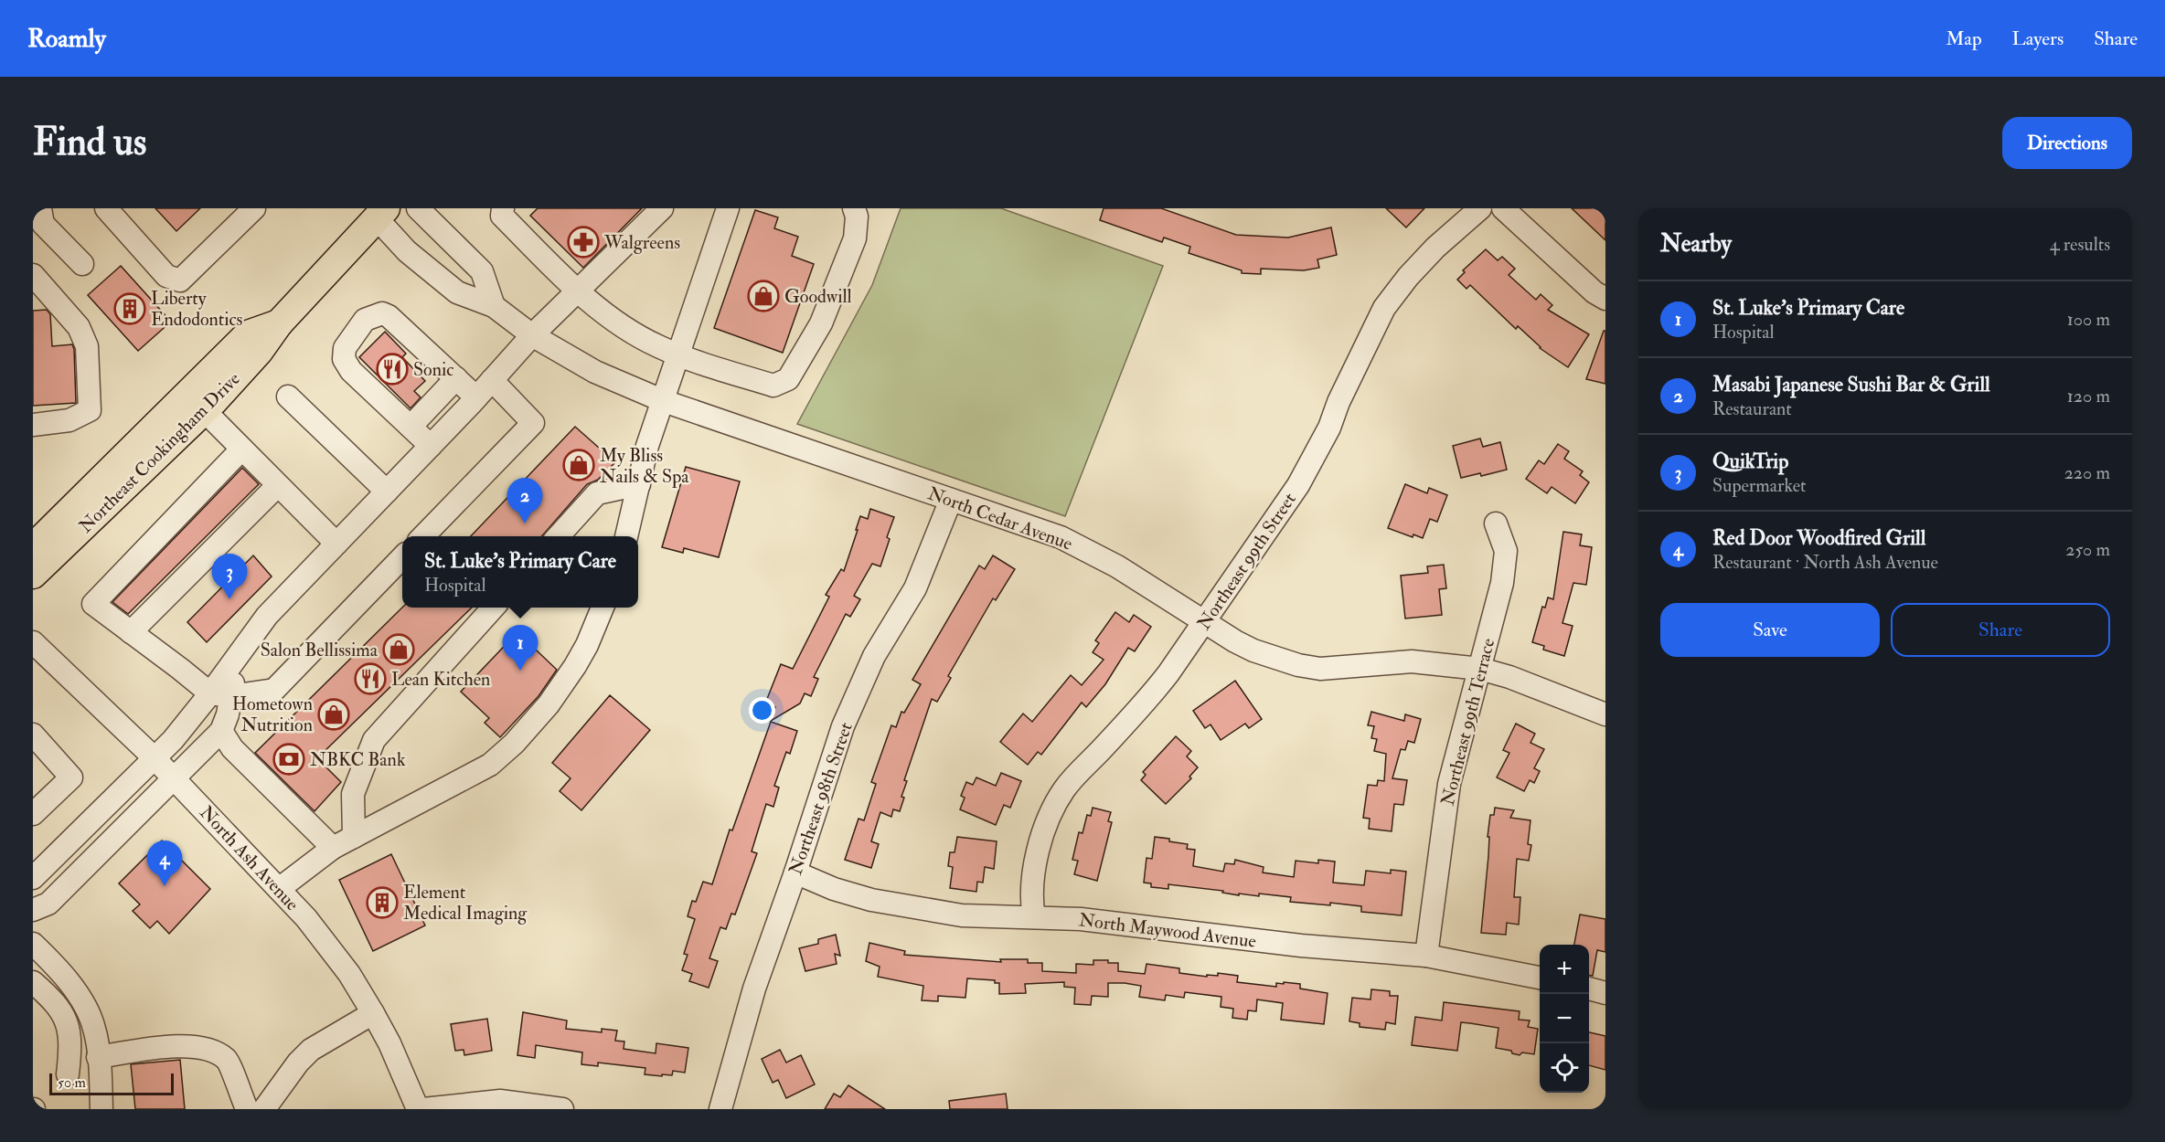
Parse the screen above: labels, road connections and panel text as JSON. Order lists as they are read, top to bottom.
{
  "streets": {
    "main road": ["Northeast Cookingham Drive"],
    "street": [
      "North Cedar Avenue",
      "Northeast 99th Street",
      "Northeast 99th Terrace",
      "Northeast 98th Street",
      "North Ash Avenue",
      "North Maywood Avenue"
    ]
  },
  "crossings": [
    ["Northeast Cookingham Drive", "North Cedar Avenue"],
    ["North Cedar Avenue", "Northeast 99th Street"],
    ["North Cedar Avenue", "Northeast 99th Terrace"],
    ["North Cedar Avenue", "Northeast 98th Street"],
    ["Northeast 99th Street", "North Maywood Avenue"],
    ["Northeast 99th Terrace", "North Maywood Avenue"],
    ["Northeast 98th Street", "North Maywood Avenue"]
  ],
  "places": {
    "pharmacy": ["Walgreens"],
    "shop": [
      "Goodwill",
      "My Bliss Nails & Spa",
      "Salon Bellissima",
      "Hometown Nutrition"
    ],
    "building": ["Liberty Endodontics", "Element Medical Imaging"],
    "restaurant": ["Sonic", "Lean Kitchen"],
    "bank": ["NBKC Bank"]
  },
  "scale_bar": "50 m",
  "page": {
    "header": "Roamly",
    "nav": ["Map", "Layers", "Share"],
    "buttons": [
      "Directions",
      ["Save", "Share"]
    ],
    "title": "Find us",
    "heading": ["Nearby", "4 results"],
    "list": [
      {
        "mark": "1",
        "name": "St. Luke's Primary Care",
        "note": "Hospital",
        "value": "100 m"
      },
      {
        "mark": "2",
        "name": "Masabi Japanese Sushi Bar & Grill",
        "note": "Restaurant",
        "value": "120 m"
      },
      {
        "mark": "3",
        "name": "QuikTrip",
        "note": "Supermarket",
        "value": "220 m"
      },
      {
        "mark": "4",
        "name": "Red Door Woodfired Grill",
        "note": "Restaurant · North Ash Avenue",
        "value": "250 m"
      }
    ],
    "pins": [
      "2",
      "3",
      "1",
      "4"
    ],
    "popup": ["St. Luke's Primary Care", "Hospital"],
    "map_buttons": ["+", "−"],
    "scale": "50 m"
  }
}
